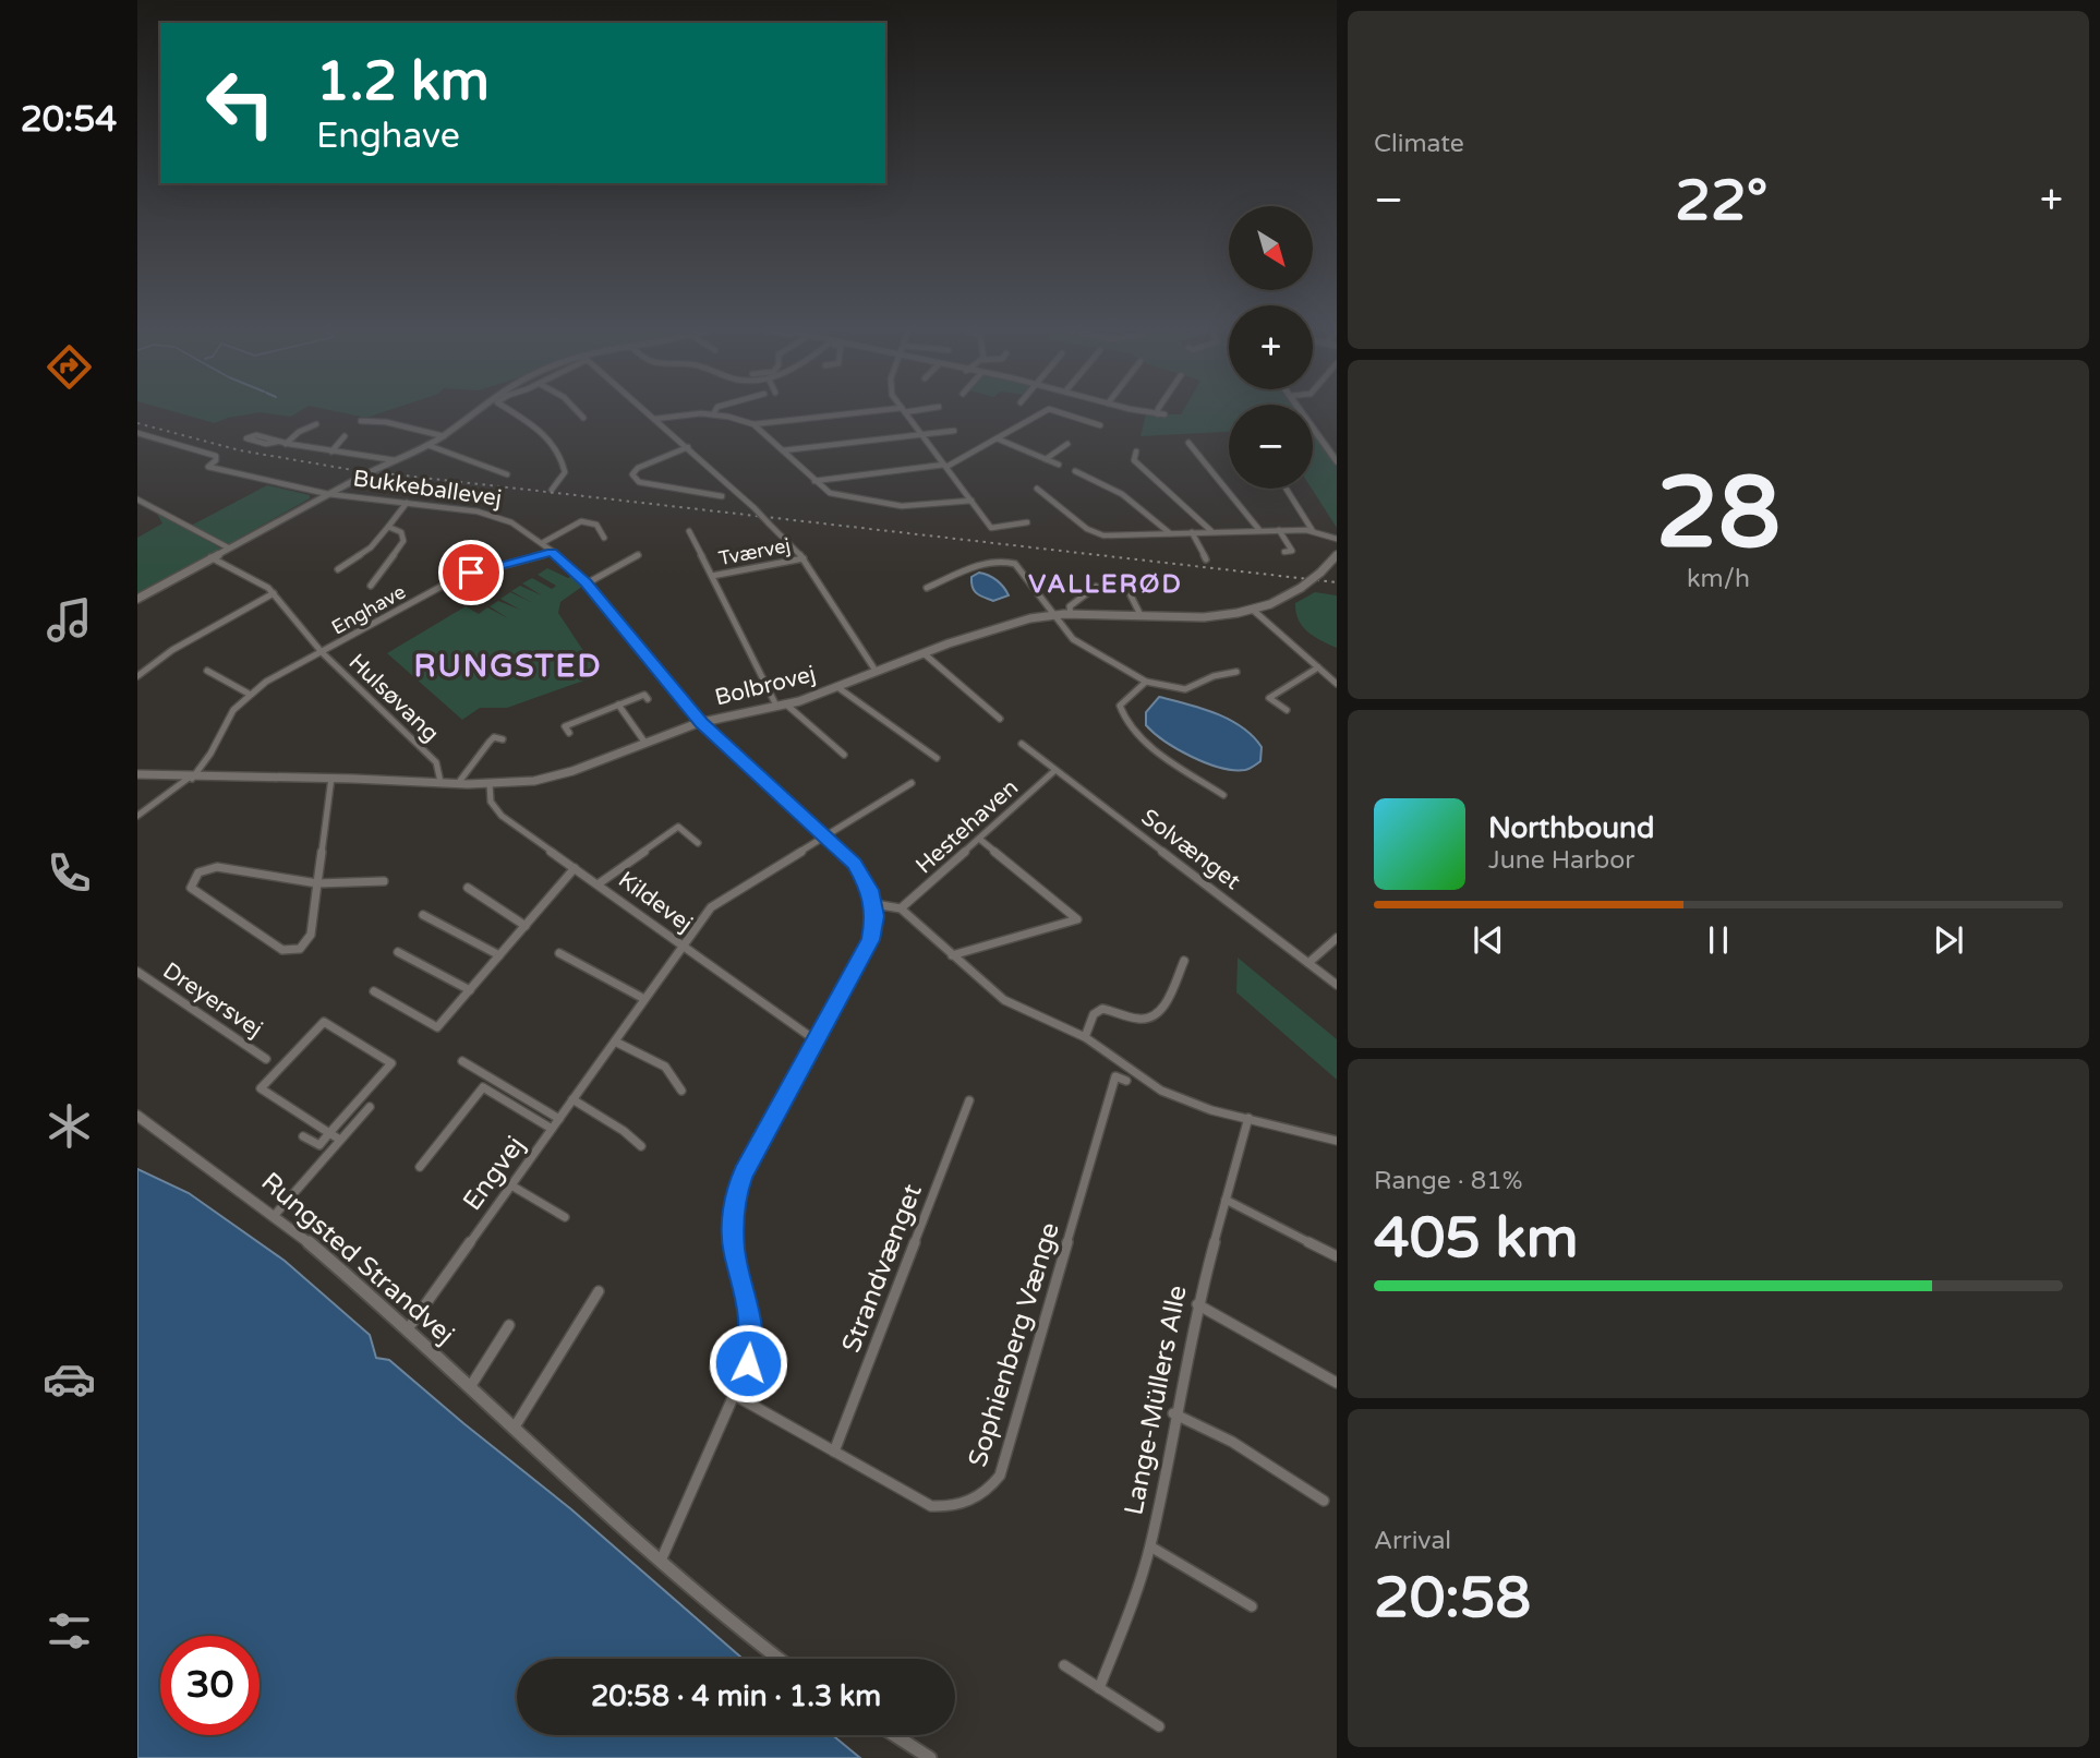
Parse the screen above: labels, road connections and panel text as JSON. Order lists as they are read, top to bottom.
{
  "streets": {
    "street": [
      "Bukkeballevej",
      "Tværvej",
      "Enghave",
      "Bolbrovej",
      "Hulsøvang",
      "Hestehaven",
      "Solvænget",
      "Kildevej",
      "Dreyersvej",
      "Engvej",
      "Rungsted Strandvej",
      "Strandvænget",
      "Sophienberg Vænge",
      "Lange-Müllers Alle"
    ]
  },
  "crossings": [
    ["Bukkeballevej", "Enghave"],
    ["Bukkeballevej", "Bolbrovej"],
    ["Bukkeballevej", "Engvej"],
    ["Enghave", "Bolbrovej"],
    ["Enghave", "Hulsøvang"],
    ["Bolbrovej", "Hulsøvang"],
    ["Bolbrovej", "Kildevej"],
    ["Hestehaven", "Solvænget"],
    ["Kildevej", "Engvej"],
    ["Engvej", "Rungsted Strandvej"],
    ["Strandvænget", "Sophienberg Vænge"]
  ],
  "districts": ["VALLERØD", "RUNGSTED"],
  "north": "bottom right",
  "page": {
    "tabs": "20:54",
    "tile": [
      "Climate",
      ["28", "km/h"],
      ["Range · 81%", "405 km"],
      ["Arrival", "20:58"]
    ],
    "turn": ["1.2 km", "Enghave"],
    "heat": ["−", "22°", "+"],
    "map_buttons": ["+", "−"],
    "song": ["Northbound", "June Harbor"],
    "limit": "30",
    "trip": "20:58 · 4 min · 1.3 km"
  }
}
